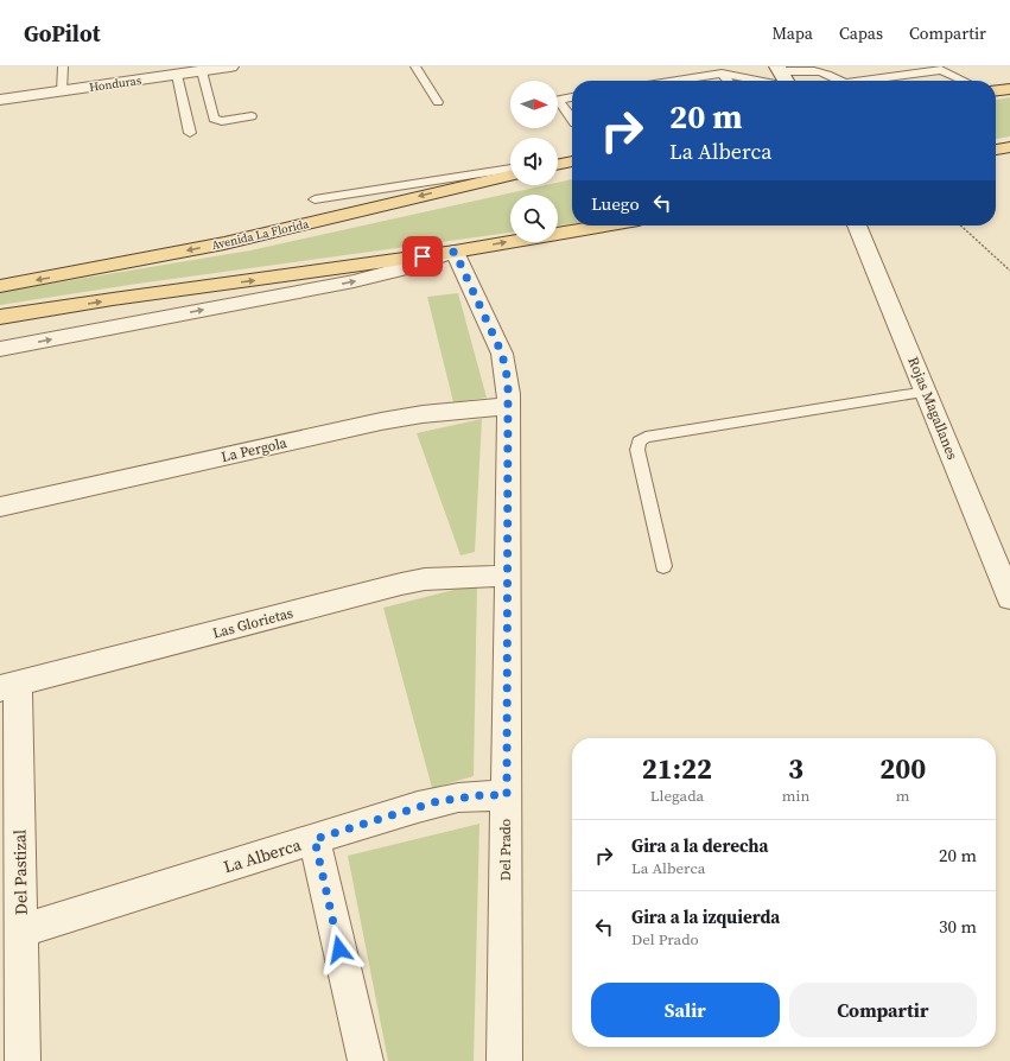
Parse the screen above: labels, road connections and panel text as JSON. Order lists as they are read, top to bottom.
{
  "streets": {
    "main road": ["Avenida La Florida"],
    "street": [
      "Honduras",
      "Rojas Magallanes",
      "La Pergola",
      "Las Glorietas",
      "Del Prado",
      "La Alberca",
      "Del Pastizal"
    ]
  },
  "crossings": [
    ["La Pergola", "Del Prado"],
    ["Las Glorietas", "Del Prado"],
    ["Las Glorietas", "Del Pastizal"],
    ["Del Prado", "La Alberca"],
    ["La Alberca", "Del Pastizal"]
  ],
  "north": "right",
  "page": {
    "header": "GoPilot",
    "nav": ["Mapa", "Capas", "Compartir"],
    "turn": ["20 m", "La Alberca"],
    "then": "Luego",
    "eta": [
      "21:22",
      "Llegada",
      "3",
      "min",
      "200",
      "m"
    ],
    "list": [
      {
        "name": "Gira a la derecha",
        "note": "La Alberca",
        "value": "20 m"
      },
      {
        "name": "Gira a la izquierda",
        "note": "Del Prado",
        "value": "30 m"
      }
    ],
    "buttons": ["Salir", "Compartir"]
  }
}
